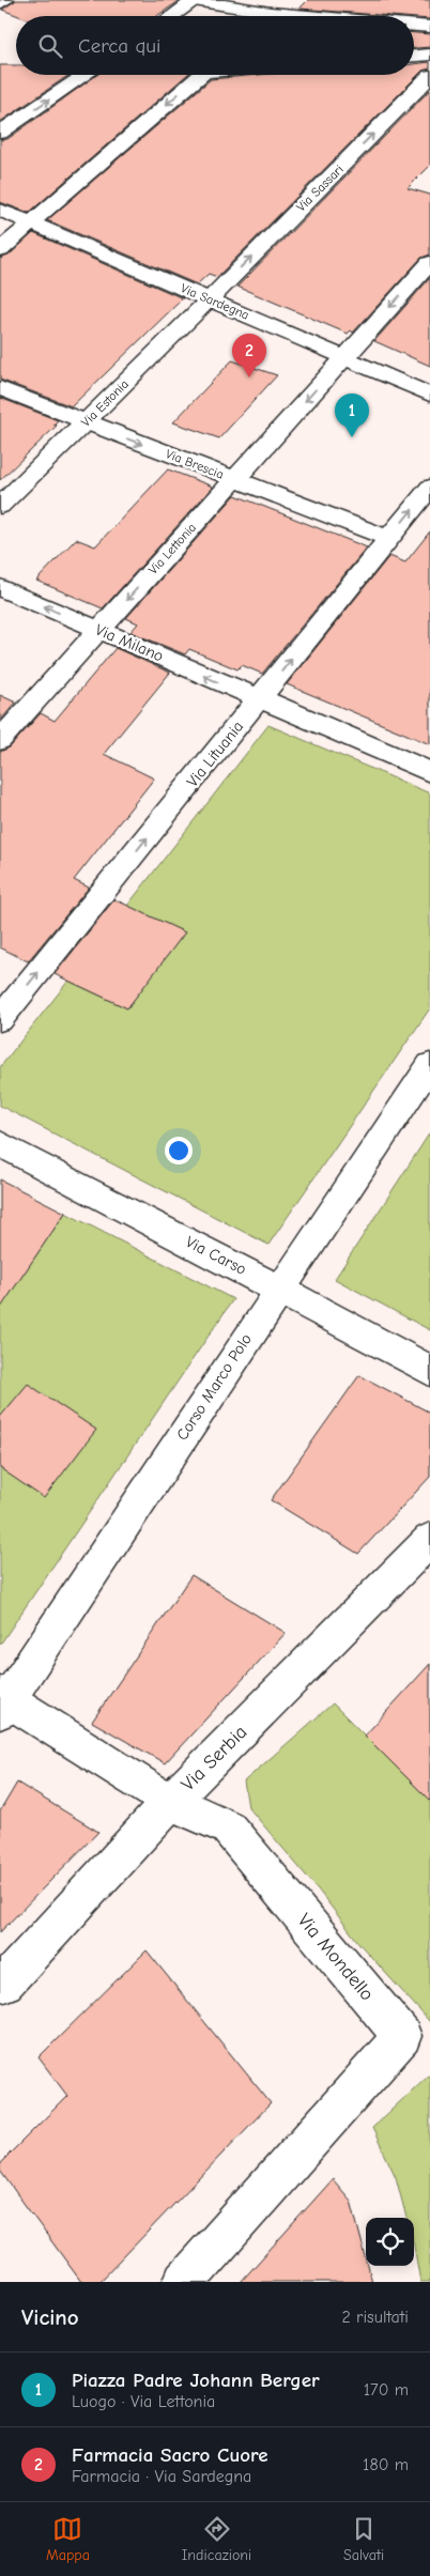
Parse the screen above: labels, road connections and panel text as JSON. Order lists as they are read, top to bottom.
{
  "streets": {
    "street": [
      "Via Sassari",
      "Via Sardegna",
      "Via Estonia",
      "Via Brescia",
      "Via Lettonia",
      "Via Milano",
      "Via Lituania",
      "Via Carso",
      "Corso Marco Polo",
      "Via Serbia",
      "Via Mondello"
    ]
  },
  "crossings": [
    ["Via Sassari", "Via Sardegna"],
    ["Via Sassari", "Via Estonia"],
    ["Via Sardegna", "Via Estonia"],
    ["Via Sardegna", "Via Lettonia"],
    ["Via Estonia", "Via Brescia"],
    ["Via Brescia", "Via Lettonia"],
    ["Via Brescia", "Via Lituania"],
    ["Via Lettonia", "Via Milano"],
    ["Via Milano", "Via Lituania"],
    ["Via Carso", "Corso Marco Polo"],
    ["Corso Marco Polo", "Via Mondello"],
    ["Via Serbia", "Via Mondello"]
  ],
  "one_way": [
    "Via Brescia",
    "Via Lettonia",
    "Via Milano",
    "Via Lituania"
  ],
  "page": {
    "search": "Cerca qui",
    "pins": ["2", "1"],
    "heading": ["Vicino", "2 risultati"],
    "list": [
      {
        "mark": "1",
        "name": "Piazza Padre Johann Berger",
        "note": "Luogo · Via Lettonia",
        "value": "170 m"
      },
      {
        "mark": "2",
        "name": "Farmacia Sacro Cuore",
        "note": "Farmacia · Via Sardegna",
        "value": "180 m"
      }
    ],
    "nav": ["Mappa", "Indicazioni", "Salvati"]
  }
}
